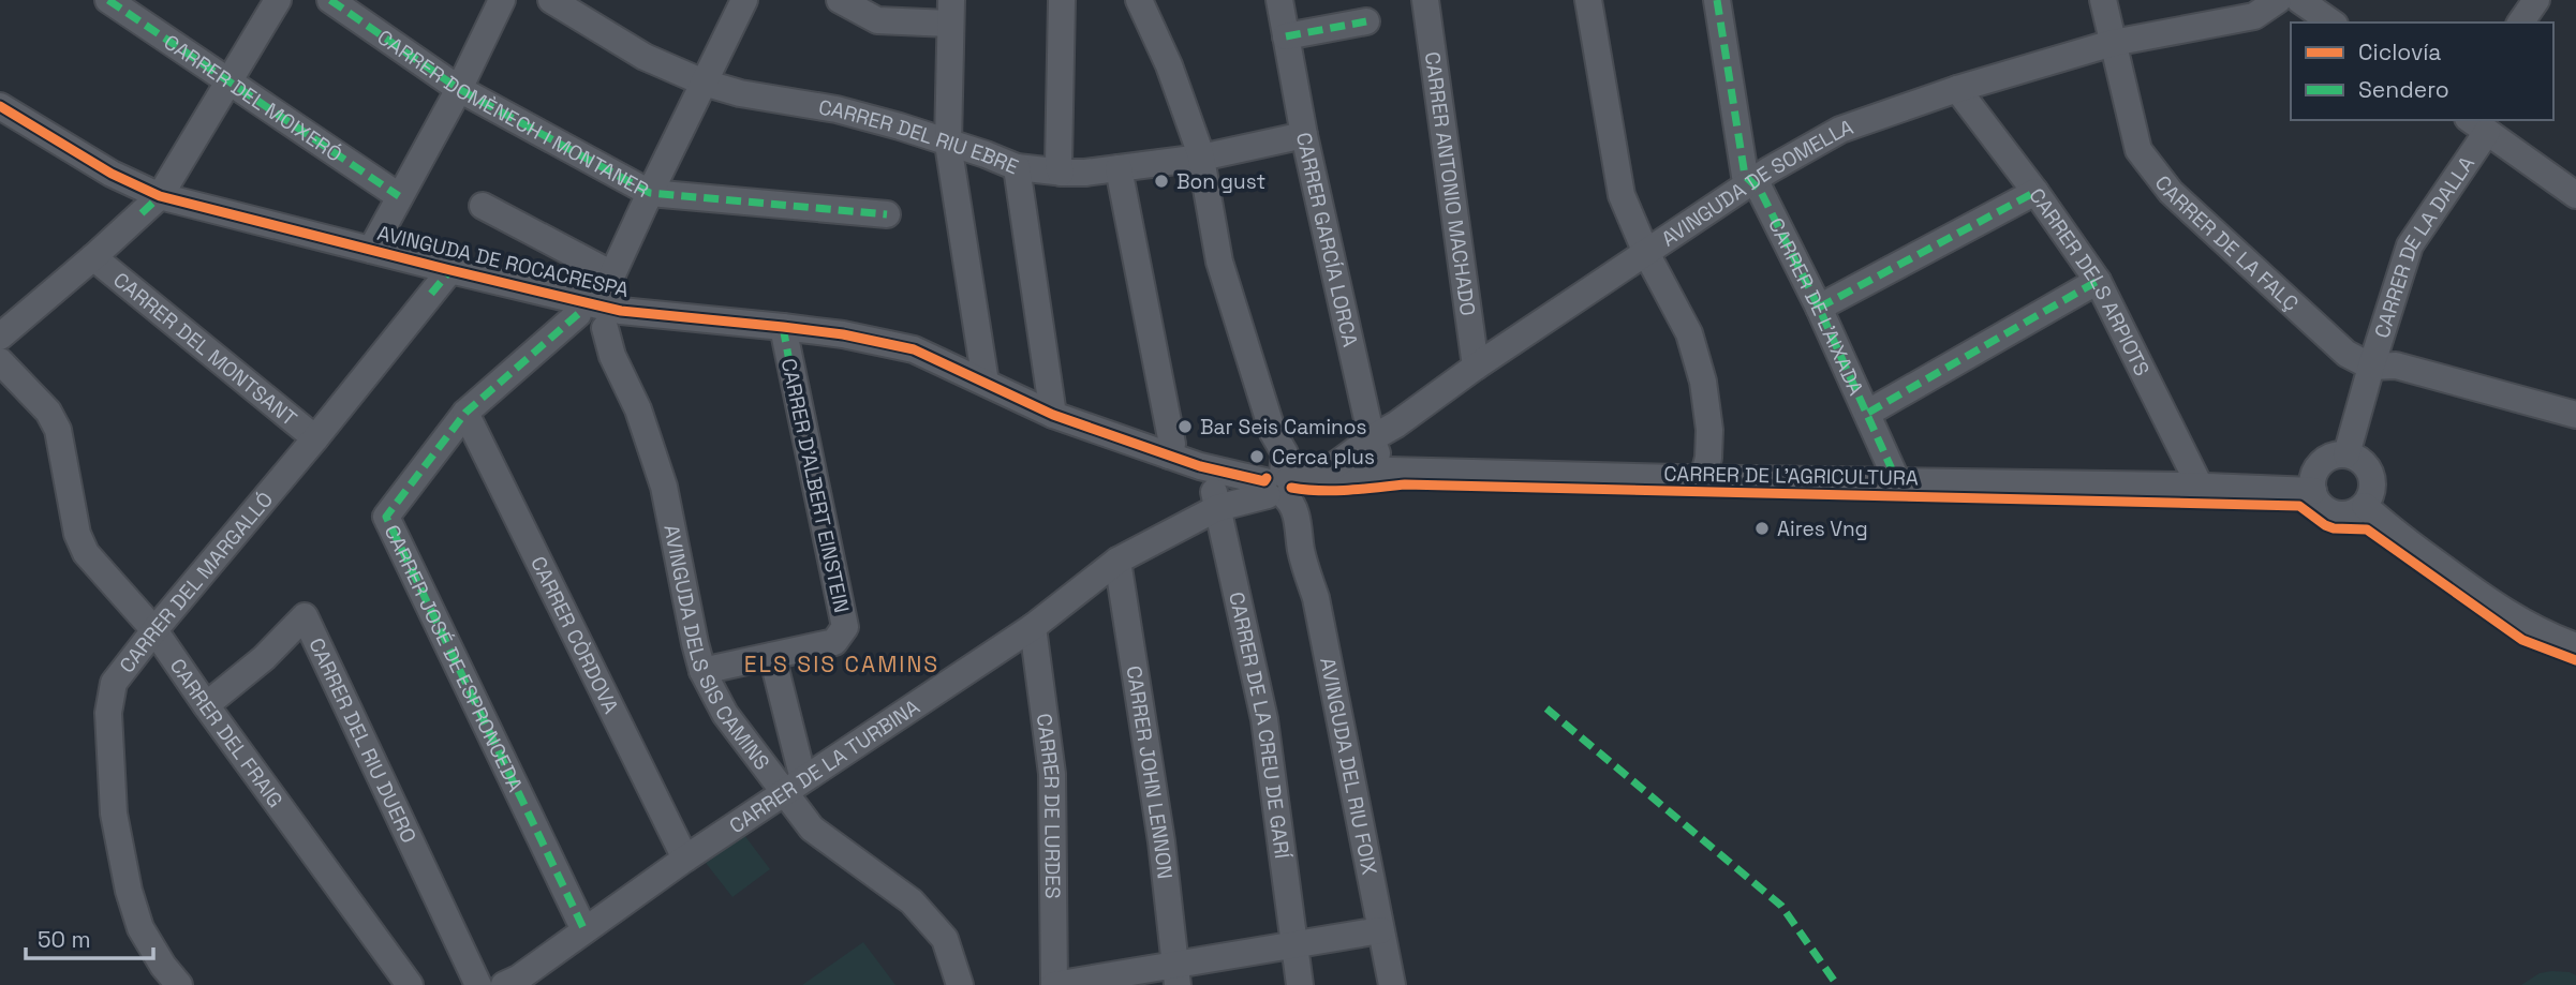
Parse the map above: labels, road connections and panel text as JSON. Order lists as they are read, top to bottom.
{
  "streets": {
    "street": [
      "CARRER DEL MOIXERÓ",
      "CARRER DOMÈNECH I MONTANER",
      "CARRER DEL RIU EBRE",
      "CARRER ANTONIO MACHADO",
      "AVINGUDA DE SOMELLA",
      "CARRER GARCÍA LORCA",
      "CARRER DE LA FALÇ",
      "CARRER DE LA DALLA",
      "AVINGUDA DE ROCACRESPA",
      "CARRER DELS ARPIOTS",
      "CARRER DE L'AIXADA",
      "CARRER DEL MONTSANT",
      "CARRER DE L'AGRICULTURA",
      "CARRER D'ALBERT EINSTEIN",
      "CARRER DEL MARGALLÓ",
      "CARRER CÒRDOVA",
      "AVINGUDA DELS SIS CAMINS",
      "CARRER JOSÉ DE ESPRONCEDA",
      "CARRER DE LA CREU DE GARÍ",
      "CARRER DEL FRAIG",
      "CARRER DEL RIU DUERO",
      "CARRER DE LA TURBINA",
      "AVINGUDA DEL RIU FOIX",
      "CARRER JOHN LENNON",
      "CARRER DE LURDES"
    ]
  },
  "crossings": [
    ["CARRER DEL RIU EBRE", "CARRER GARCÍA LORCA"],
    ["CARRER DEL RIU EBRE", "AVINGUDA DEL RIU FOIX"],
    ["CARRER ANTONIO MACHADO", "AVINGUDA DE SOMELLA"],
    ["AVINGUDA DE SOMELLA", "CARRER GARCÍA LORCA"],
    ["AVINGUDA DE SOMELLA", "CARRER DE LA FALÇ"],
    ["AVINGUDA DE SOMELLA", "AVINGUDA DE ROCACRESPA"],
    ["AVINGUDA DE SOMELLA", "CARRER DELS ARPIOTS"],
    ["AVINGUDA DE SOMELLA", "CARRER DE L'AIXADA"],
    ["AVINGUDA DE SOMELLA", "CARRER DE L'AGRICULTURA"],
    ["AVINGUDA DE SOMELLA", "CARRER DE LA TURBINA"],
    ["AVINGUDA DE SOMELLA", "AVINGUDA DEL RIU FOIX"],
    ["CARRER GARCÍA LORCA", "CARRER DE L'AGRICULTURA"],
    ["CARRER DE LA FALÇ", "CARRER DE LA DALLA"],
    ["AVINGUDA DE ROCACRESPA", "CARRER DE L'AGRICULTURA"],
    ["AVINGUDA DE ROCACRESPA", "CARRER D'ALBERT EINSTEIN"],
    ["AVINGUDA DE ROCACRESPA", "CARRER DEL MARGALLÓ"],
    ["AVINGUDA DE ROCACRESPA", "AVINGUDA DELS SIS CAMINS"],
    ["AVINGUDA DE ROCACRESPA", "CARRER JOSÉ DE ESPRONCEDA"],
    ["AVINGUDA DE ROCACRESPA", "CARRER DE LA CREU DE GARÍ"],
    ["AVINGUDA DE ROCACRESPA", "CARRER DE LA TURBINA"],
    ["AVINGUDA DE ROCACRESPA", "AVINGUDA DEL RIU FOIX"],
    ["CARRER DELS ARPIOTS", "CARRER DE L'AGRICULTURA"],
    ["CARRER DE L'AIXADA", "CARRER DE L'AGRICULTURA"],
    ["CARRER DEL MONTSANT", "CARRER DEL MARGALLÓ"],
    ["CARRER DE L'AGRICULTURA", "CARRER DE LA TURBINA"],
    ["CARRER DE L'AGRICULTURA", "AVINGUDA DEL RIU FOIX"],
    ["CARRER D'ALBERT EINSTEIN", "AVINGUDA DELS SIS CAMINS"],
    ["CARRER DEL MARGALLÓ", "CARRER DEL FRAIG"],
    ["CARRER CÒRDOVA", "CARRER JOSÉ DE ESPRONCEDA"],
    ["CARRER CÒRDOVA", "CARRER DE LA TURBINA"],
    ["AVINGUDA DELS SIS CAMINS", "CARRER JOSÉ DE ESPRONCEDA"],
    ["AVINGUDA DELS SIS CAMINS", "CARRER DE LA TURBINA"],
    ["CARRER JOSÉ DE ESPRONCEDA", "CARRER DE LA TURBINA"],
    ["CARRER DE LA CREU DE GARÍ", "CARRER DE LA TURBINA"],
    ["CARRER DEL FRAIG", "CARRER DEL RIU DUERO"],
    ["CARRER DE LA TURBINA", "AVINGUDA DEL RIU FOIX"],
    ["CARRER DE LA TURBINA", "CARRER JOHN LENNON"],
    ["CARRER DE LA TURBINA", "CARRER DE LURDES"]
  ],
  "districts": ["ELS SIS CAMINS"],
  "places": [
    "Bon gust",
    "Bar Seis Caminos",
    "Cerca plus",
    "Aires Vng"
  ],
  "legend": ["Ciclovía", "Sendero"],
  "scale_bar": "50 m"
}
